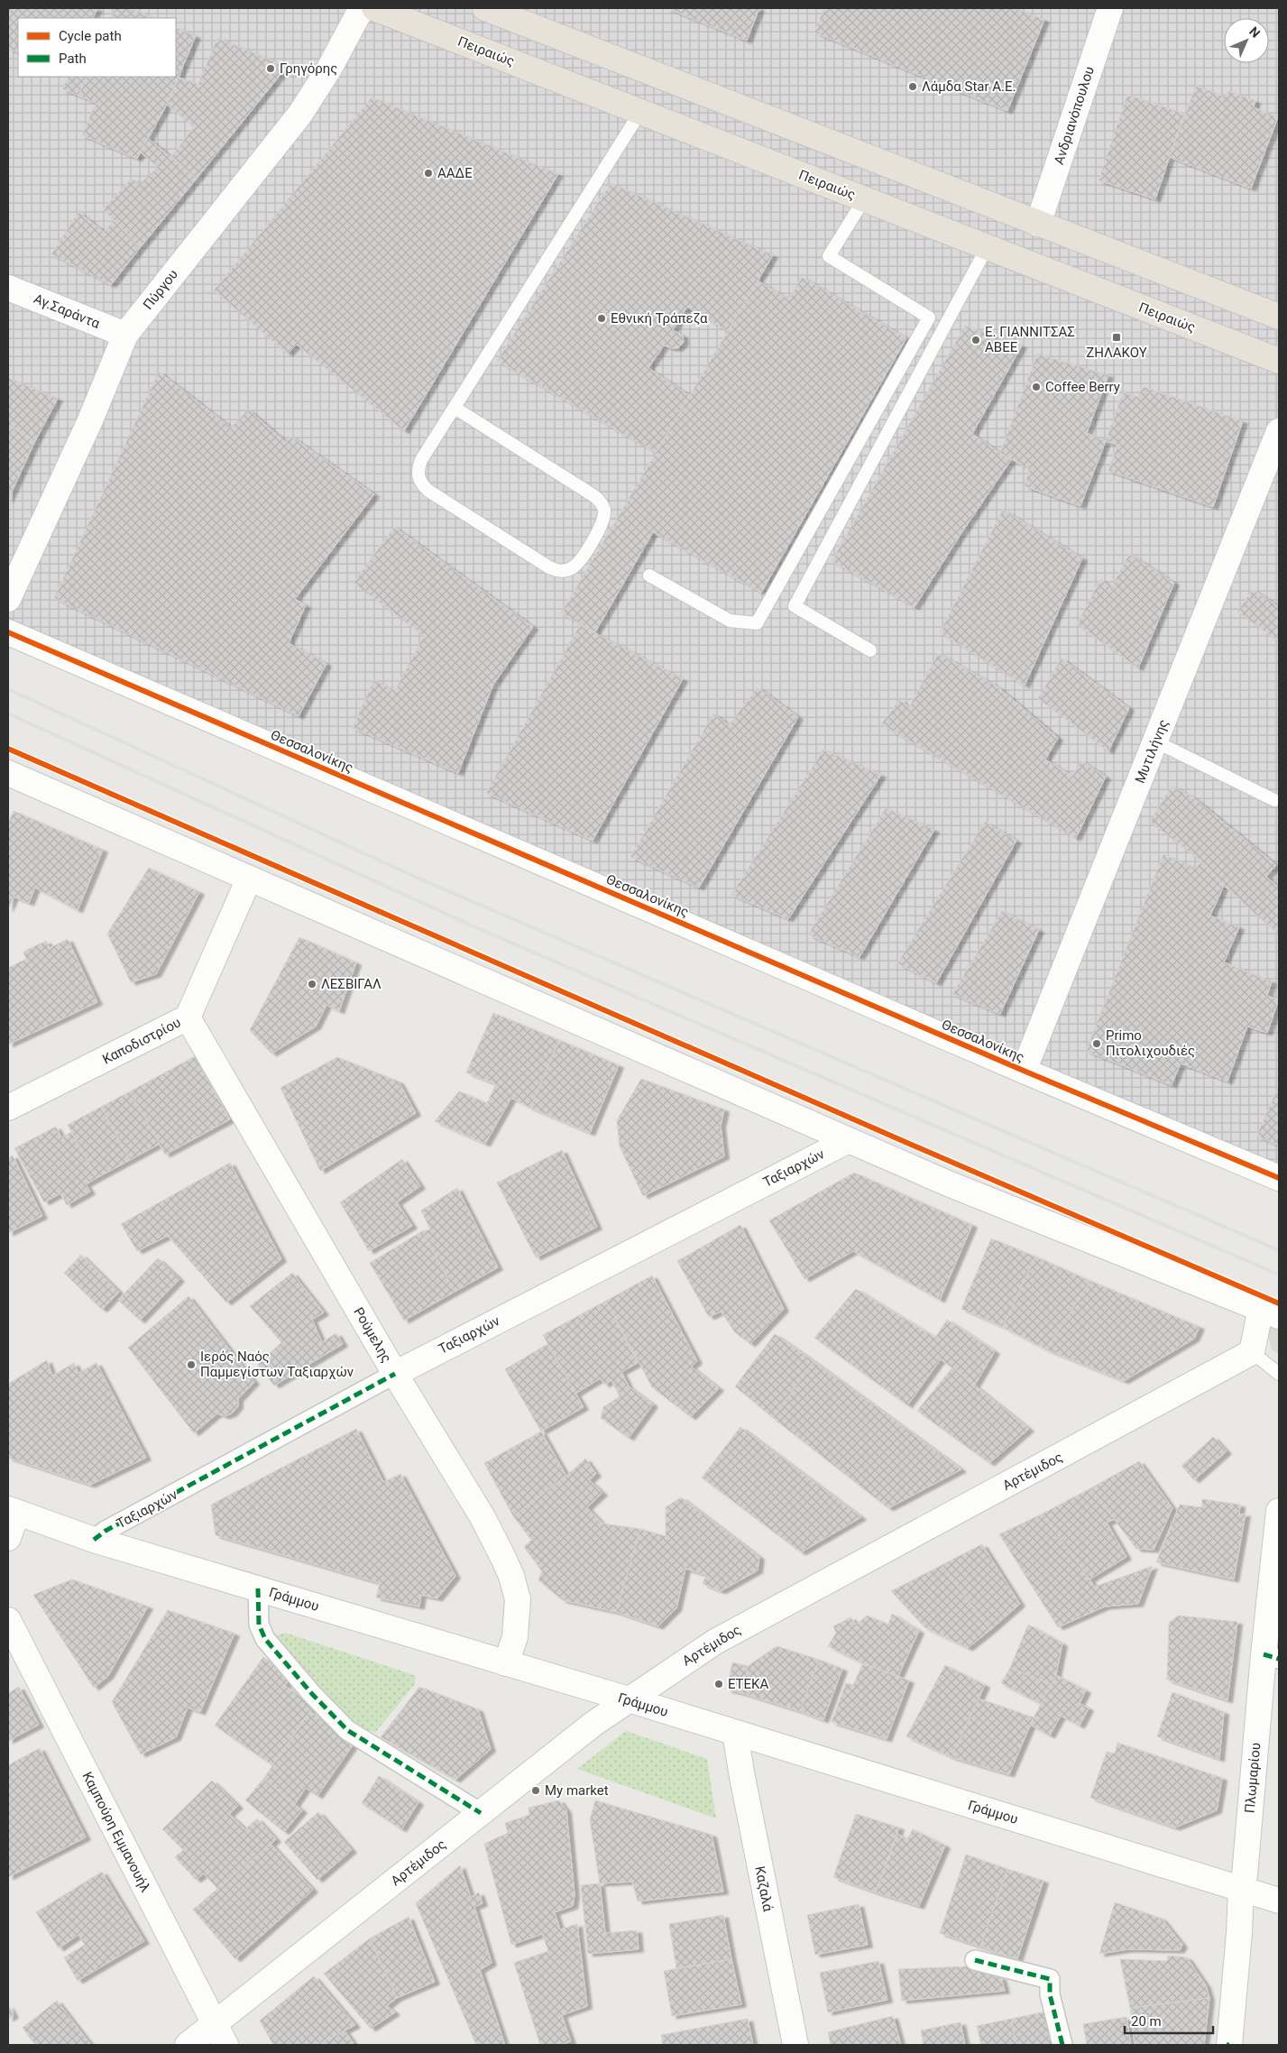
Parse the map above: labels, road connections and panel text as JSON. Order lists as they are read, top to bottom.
{
  "streets": {
    "main road": ["Πειραιώς"],
    "street": [
      "Ανδριανόπουλου",
      "Πύργου",
      "Αγ.Σαράντα",
      "Θεσσαλονίκης",
      "Μυτιλήνης",
      "Καποδιστρίου",
      "Ταξιαρχών",
      "Ρούμελης",
      "Αρτέμιδος",
      "Γράμμου",
      "Πλωμαρίου",
      "Καμπούρη Εμμανουήλ",
      "Καζαλά"
    ]
  },
  "crossings": [
    ["Πύργου", "Αγ.Σαράντα"],
    ["Θεσσαλονίκης", "Μυτιλήνης"],
    ["Καποδιστρίου", "Ρούμελης"],
    ["Ταξιαρχών", "Ρούμελης"],
    ["Ταξιαρχών", "Γράμμου"],
    ["Ρούμελης", "Γράμμου"],
    ["Αρτέμιδος", "Γράμμου"],
    ["Αρτέμιδος", "Καμπούρη Εμμανουήλ"],
    ["Γράμμου", "Πλωμαρίου"],
    ["Γράμμου", "Καζαλά"]
  ],
  "places": {
    "other": [
      "Γρηγόρης",
      "Λάμδα Star Α.Ε.",
      "ΑΑΔΕ",
      "Εθνική Τράπεζα",
      "Ε. ΓΙΑΝΝΙΤΣΑΣ ΑΒΕΕ",
      "Coffee Berry",
      "ΛΕΣΒΙΓΑΛ",
      "Primo Πιτολιχουδιές",
      "Ιερός Ναός Παμμεγίστων Ταξιαρχών",
      "ΕΤΕΚΑ",
      "My market"
    ],
    "transit": ["ΖΗΛΑΚΟΥ"]
  },
  "legend": ["Cycle path", "Path"],
  "scale_bar": "20 m",
  "north": "top right"
}
